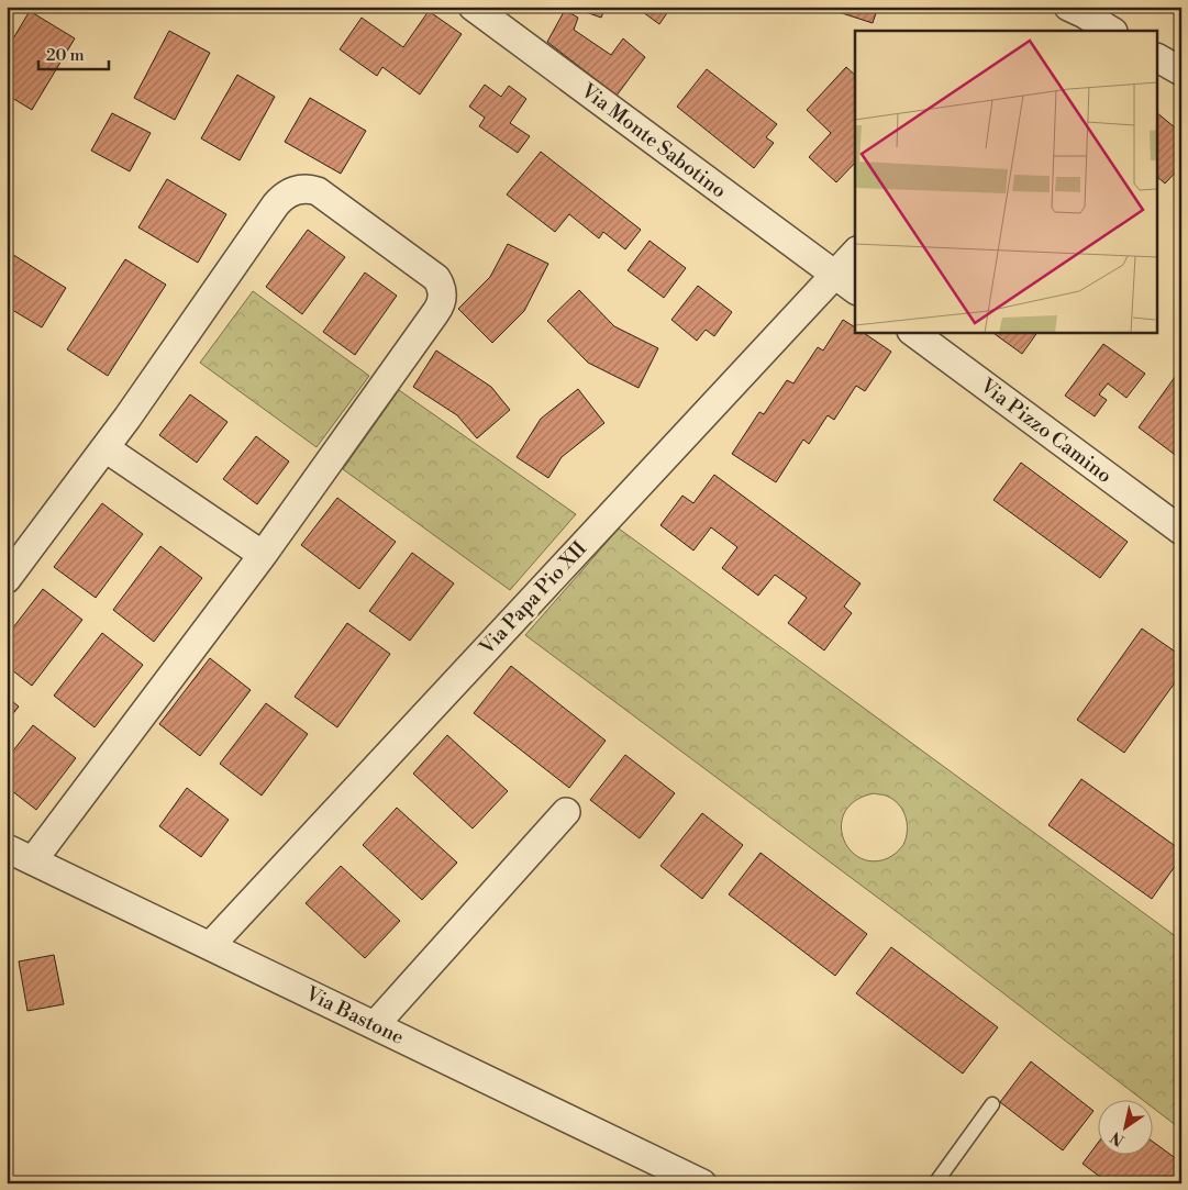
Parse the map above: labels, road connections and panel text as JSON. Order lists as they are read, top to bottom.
{
  "streets": {
    "street": [
      "Via Monte Sabotino",
      "Via Pizzo Camino",
      "Via Papa Pio XII",
      "Via Bastone"
    ]
  },
  "crossings": [
    ["Via Monte Sabotino", "Via Papa Pio XII"],
    ["Via Papa Pio XII", "Via Bastone"]
  ],
  "scale_bar": "20 m",
  "north": "bottom left"
}
